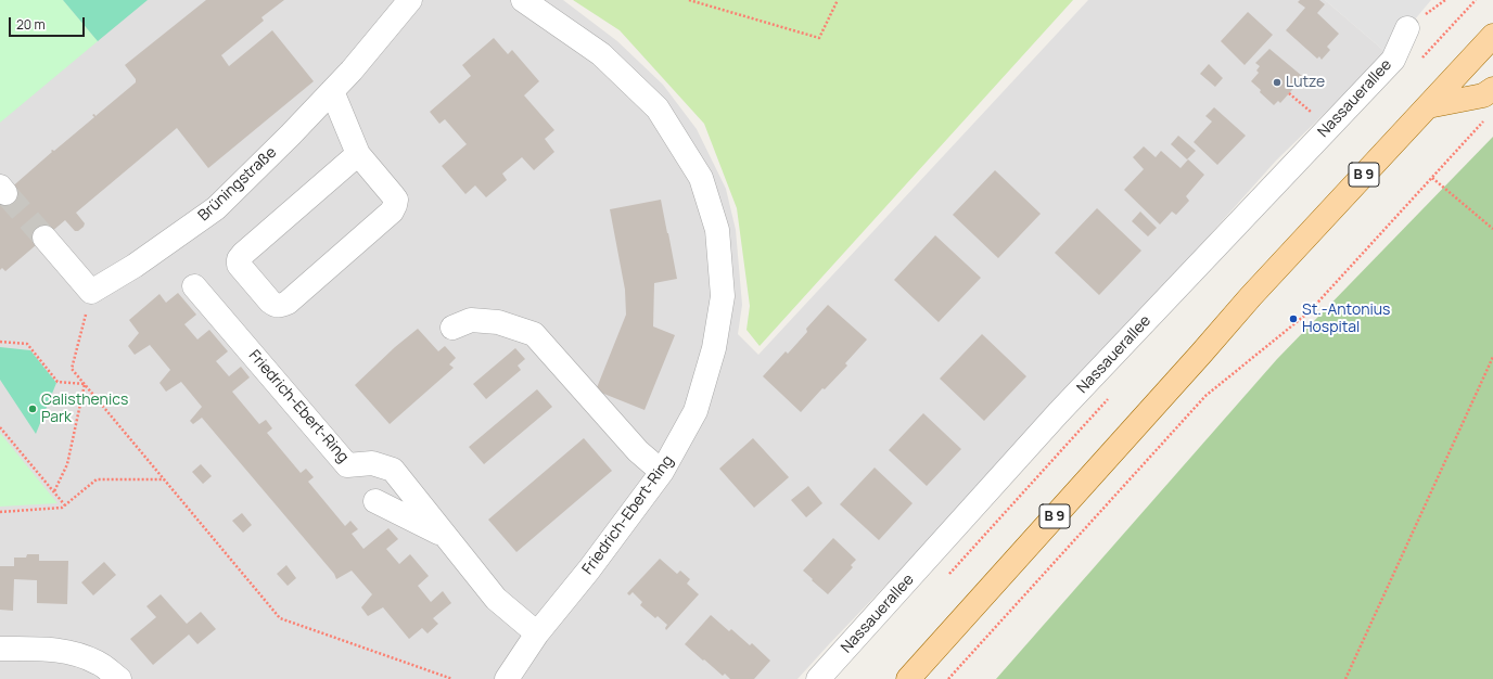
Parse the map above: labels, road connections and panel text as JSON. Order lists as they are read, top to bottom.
{
  "streets": {
    "main road": ["B 9"],
    "street": ["Nassauerallee", "Brüningstraße", "Friedrich-Ebert-Ring"]
  },
  "places": ["Lutze", "St.-Antonius Hospital", "Calisthenics Park"],
  "scale_bar": "20 m"
}
